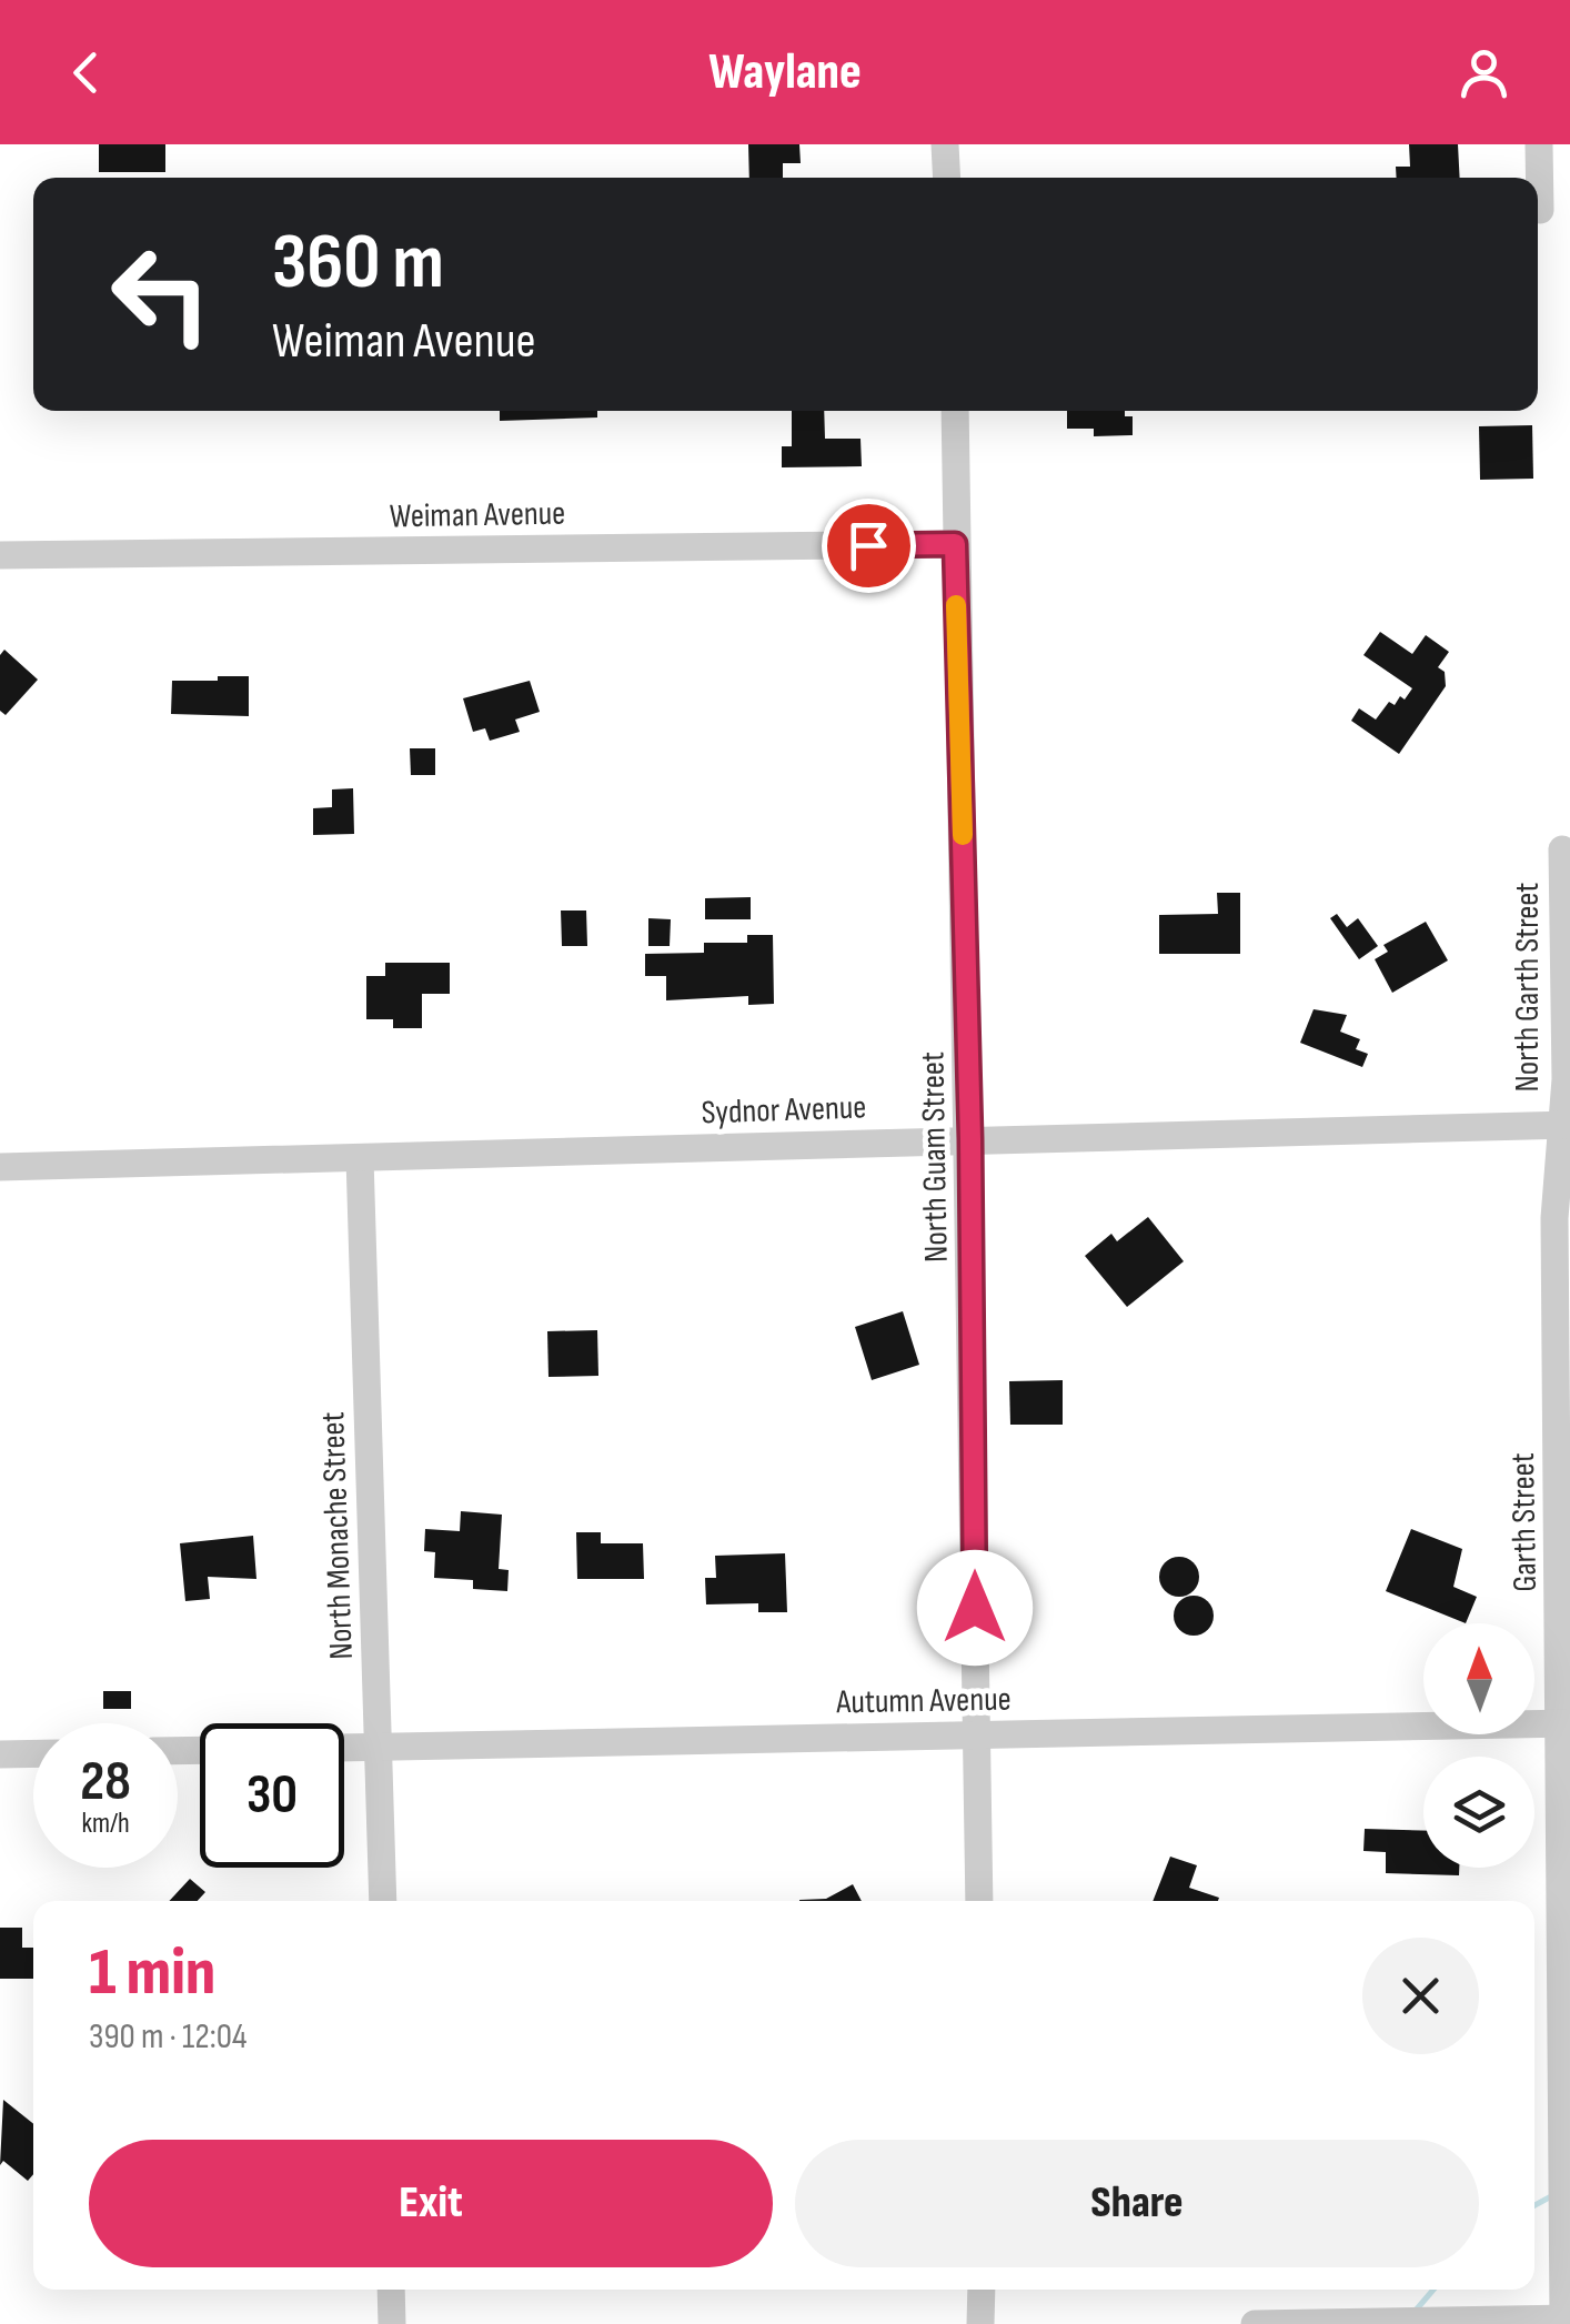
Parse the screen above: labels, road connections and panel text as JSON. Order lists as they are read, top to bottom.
{
  "streets": {
    "street": [
      "Weiman Avenue",
      "North Garth Street",
      "Sydnor Avenue",
      "North Guam Street",
      "Garth Street",
      "North Monache Street",
      "Autumn Avenue"
    ]
  },
  "crossings": [
    ["Weiman Avenue", "North Guam Street"],
    ["North Garth Street", "Sydnor Avenue"],
    ["North Garth Street", "Garth Street"],
    ["Sydnor Avenue", "North Guam Street"],
    ["Sydnor Avenue", "Garth Street"],
    ["Sydnor Avenue", "North Monache Street"],
    ["North Guam Street", "Autumn Avenue"],
    ["Garth Street", "Autumn Avenue"],
    ["North Monache Street", "Autumn Avenue"]
  ],
  "north": "top",
  "page": {
    "header": "Waylane",
    "turn": ["360 m", "Weiman Avenue"],
    "speed": "28 km/h",
    "limit": "30",
    "heading": ["1 min", "390 m · 12:04"],
    "buttons": ["Exit", "Share"]
  }
}
